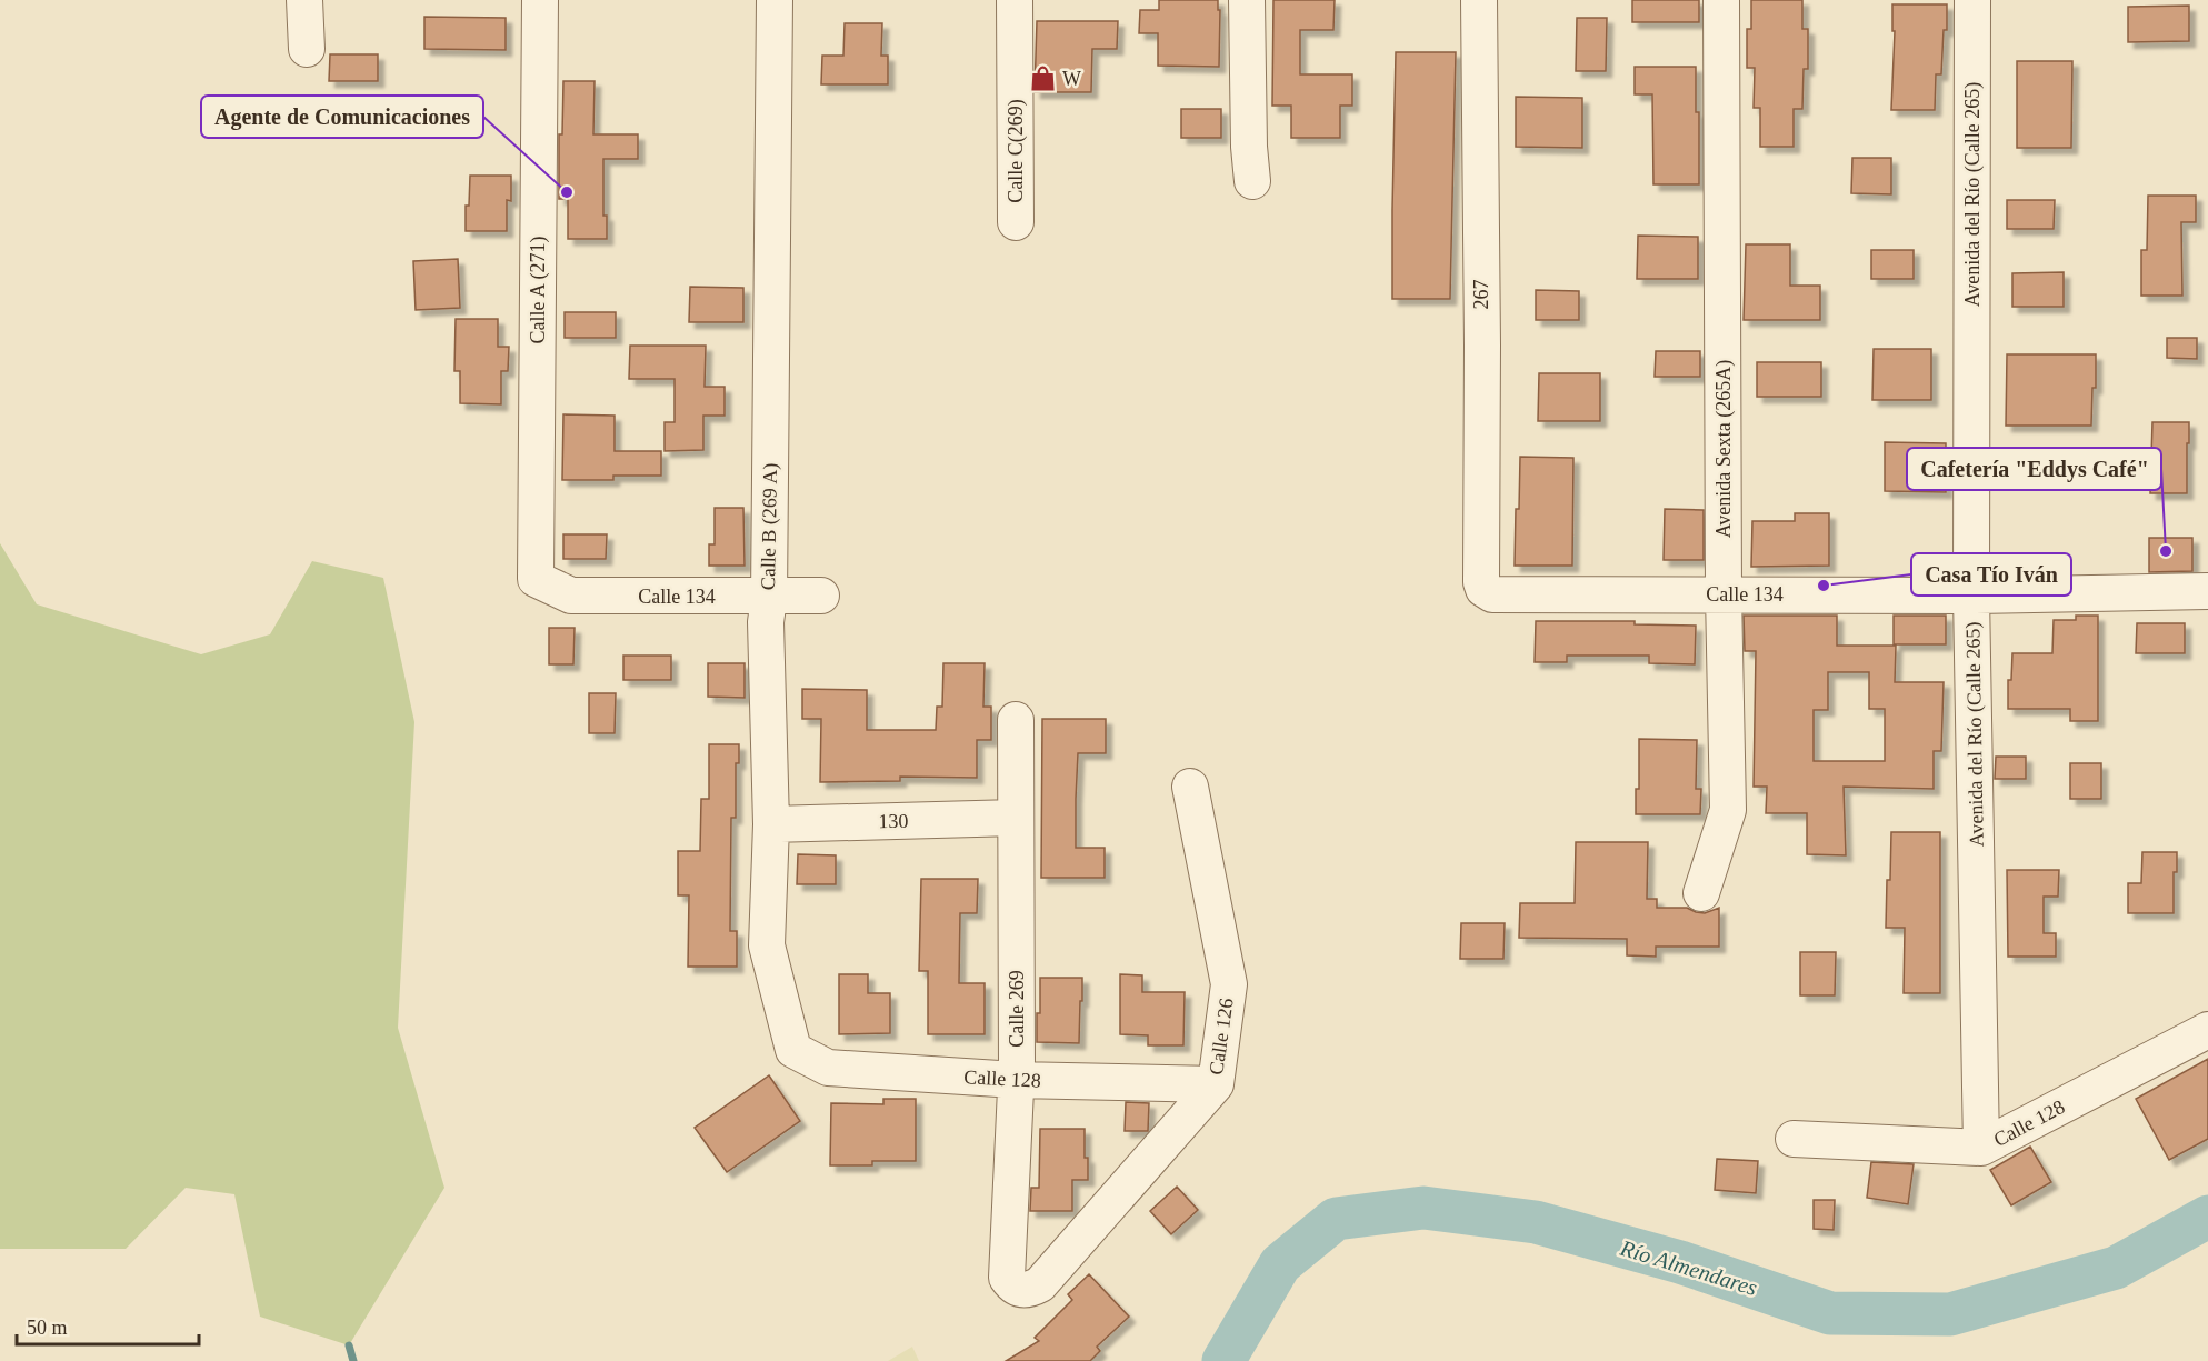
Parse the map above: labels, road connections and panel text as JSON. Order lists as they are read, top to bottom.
{
  "streets": {
    "street": [
      "Calle C(269)",
      "Avenida del Río (Calle 265)",
      "Calle A (271)",
      "267",
      "Avenida Sexta (265A)",
      "Calle B (269 A)",
      "Calle 134",
      "130",
      "Calle 269",
      "Calle 126",
      "Calle 128"
    ]
  },
  "crossings": [
    ["Avenida del Río (Calle 265)", "Calle 134"],
    ["Avenida del Río (Calle 265)", "Calle 128"],
    ["Calle A (271)", "Calle 134"],
    ["267", "Calle 134"],
    ["Avenida Sexta (265A)", "Calle 134"],
    ["Calle B (269 A)", "Calle 134"],
    ["Calle B (269 A)", "130"],
    ["Calle B (269 A)", "Calle 128"],
    ["130", "Calle 269"],
    ["Calle 269", "Calle 126"],
    ["Calle 269", "Calle 128"],
    ["Calle 126", "Calle 128"]
  ],
  "water": ["Río Almendares"],
  "places": {
    "shop": ["W"],
    "other": ["Agente de Comunicaciones", "Cafetería \"Eddys Café\"", "Casa Tío Iván"]
  },
  "scale_bar": "50 m"
}
